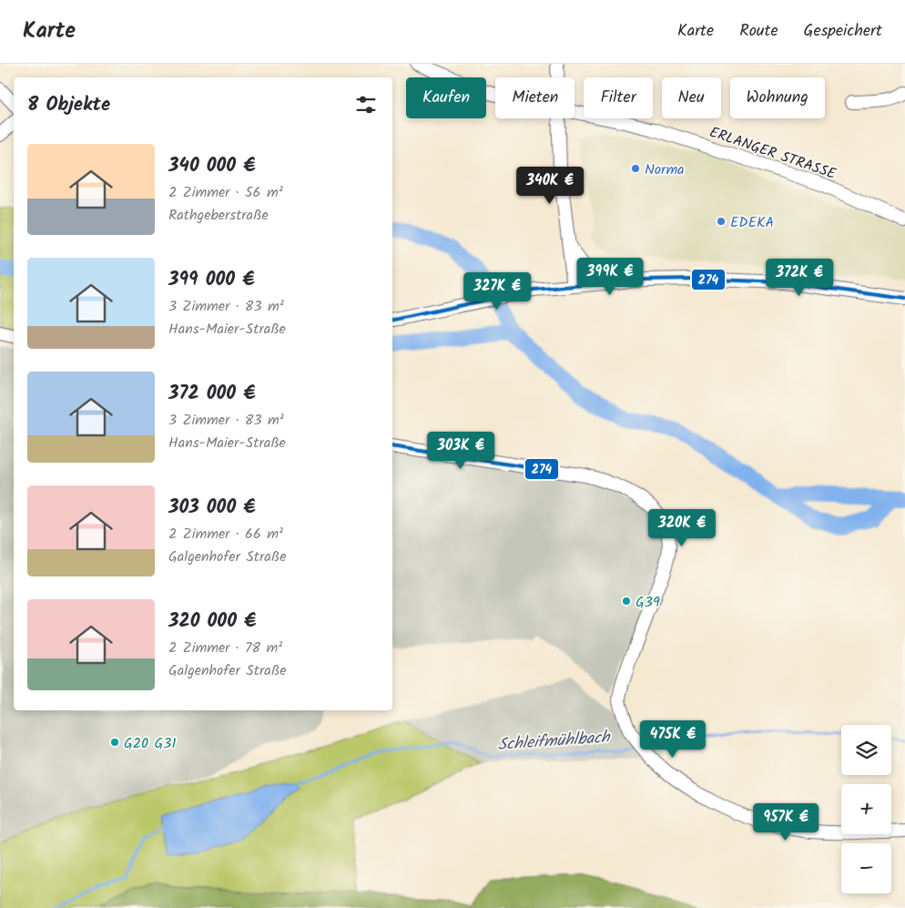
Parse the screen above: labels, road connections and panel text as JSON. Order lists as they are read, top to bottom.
{
  "streets": {
    "street": ["ERLANGER STRASSE"]
  },
  "water": ["Schleifmühlbach"],
  "places": [
    "Norma",
    "EDEKA",
    "G39",
    "G20 G31"
  ],
  "lines": ["transit line 274"],
  "page": {
    "header": "Karte",
    "nav": ["Karte", "Route", "Gespeichert"],
    "chip": [
      "Kaufen",
      "Mieten",
      "Filter",
      "Neu",
      "Wohnung"
    ],
    "heading": "8 Objekte",
    "list": [
      {
        "name": "340 000 €",
        "note": "2 Zimmer · 56 m² · Rathgeberstraße"
      },
      {
        "name": "399 000 €",
        "note": "3 Zimmer · 83 m² · Hans-Maier-Straße"
      },
      {
        "name": "372 000 €",
        "note": "3 Zimmer · 83 m² · Hans-Maier-Straße"
      },
      {
        "name": "303 000 €",
        "note": "2 Zimmer · 66 m² · Galgenhofer Straße"
      },
      {
        "name": "320 000 €",
        "note": "2 Zimmer · 78 m² · Galgenhofer Straße"
      }
    ],
    "price": [
      "340K €",
      "399K €",
      "372K €",
      "327K €",
      "303K €",
      "320K €",
      "475K €",
      "957K €"
    ],
    "map_buttons": ["+", "−"]
  }
}
